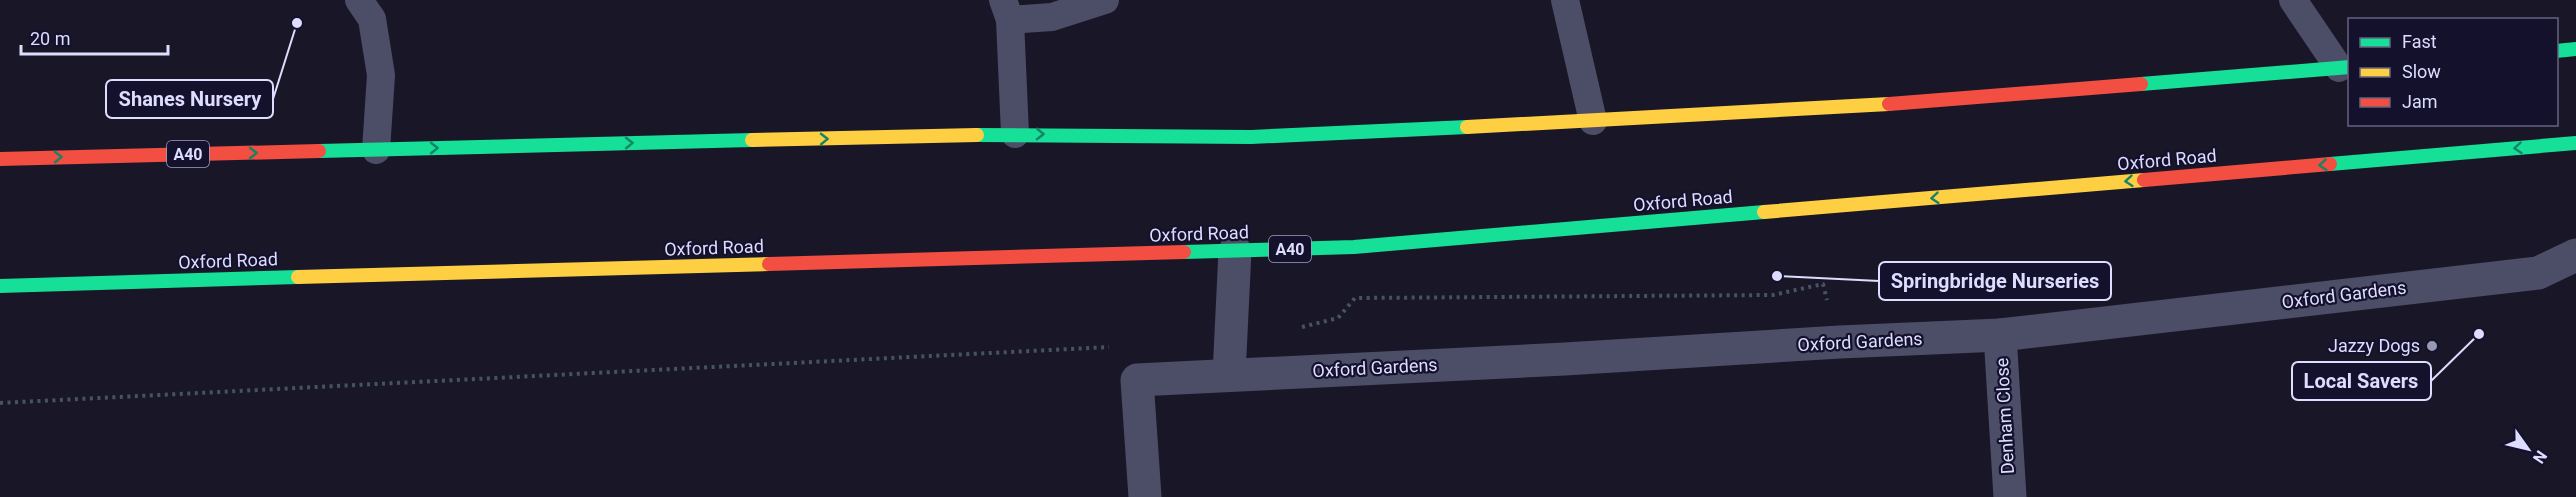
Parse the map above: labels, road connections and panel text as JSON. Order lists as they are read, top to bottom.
{
  "streets": {
    "highway": ["A40", "Oxford Road"],
    "street": ["Oxford Gardens", "Denham Close"]
  },
  "crossings": [
    ["Oxford Gardens", "Denham Close"]
  ],
  "places": [
    "Shanes Nursery",
    "Springbridge Nurseries",
    "Local Savers",
    "Jazzy Dogs"
  ],
  "legend": ["Fast", "Slow", "Jam"],
  "scale_bar": "20 m",
  "north": "bottom right"
}
